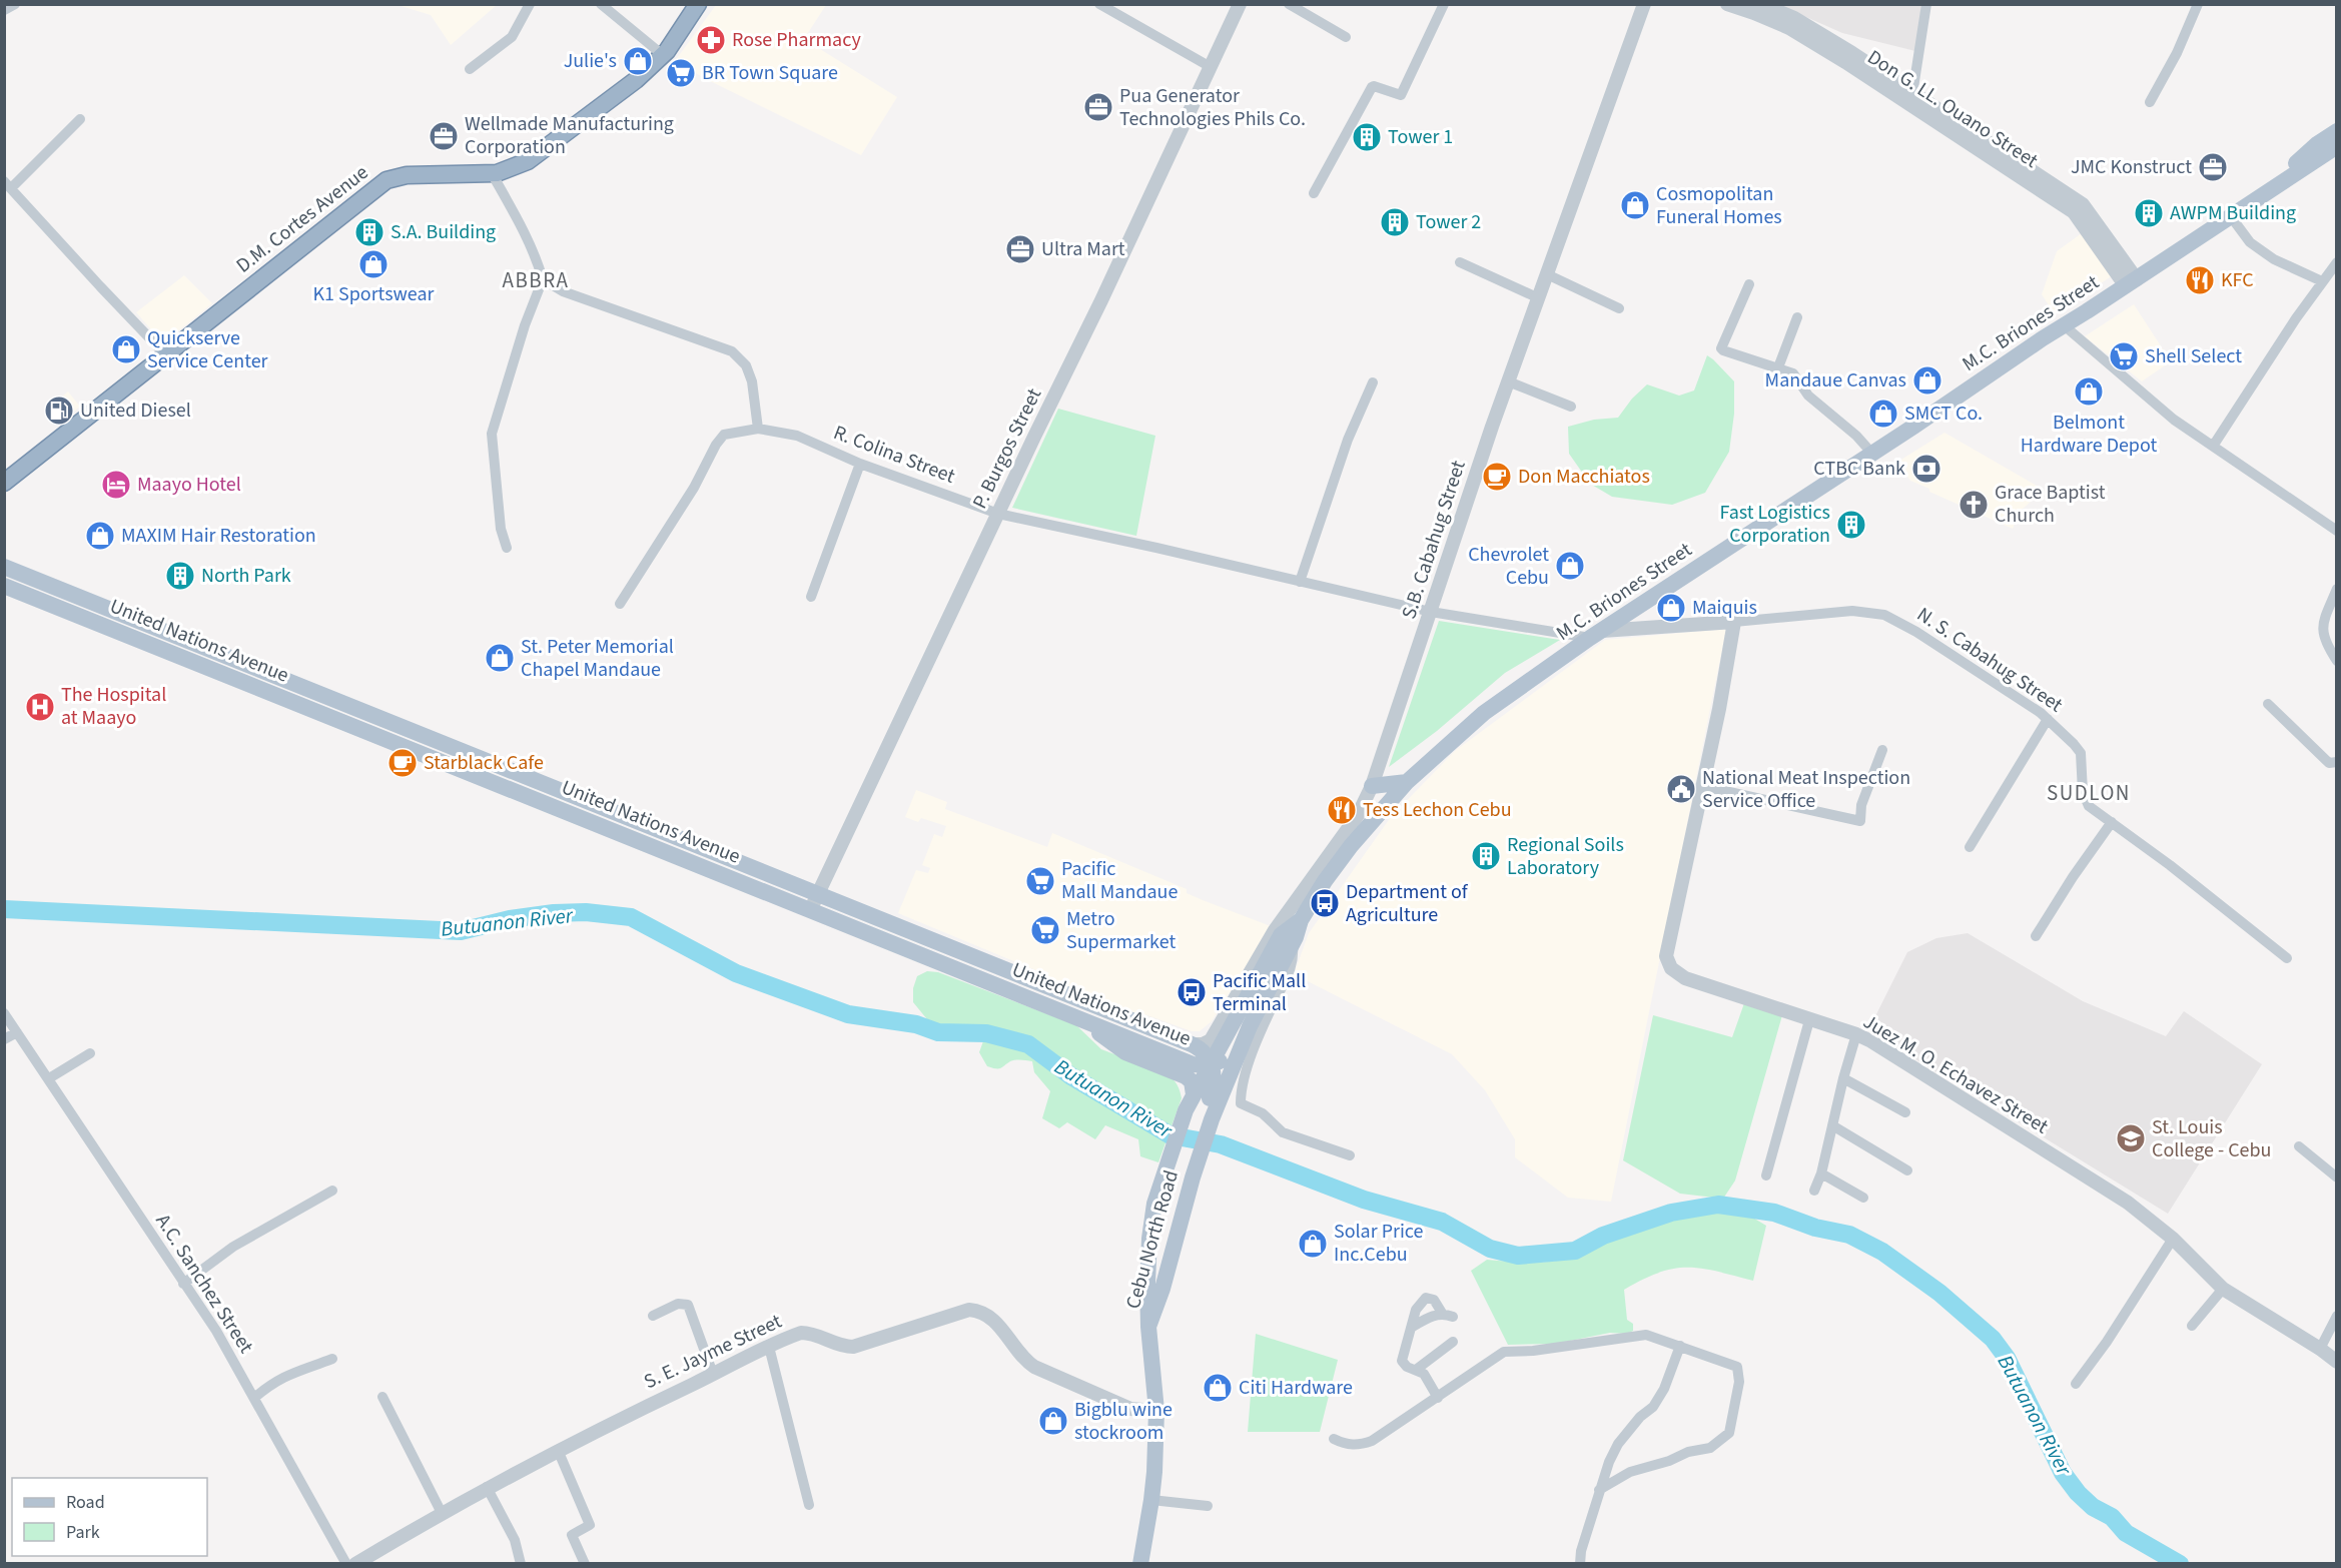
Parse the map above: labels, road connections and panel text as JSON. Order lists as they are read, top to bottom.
{
  "streets": {
    "highway": ["D.M. Cortes Avenue"],
    "main road": ["M.C. Briones Street", "United Nations Avenue", "Cebu North Road"],
    "street": [
      "Don G. LL. Ouano Street",
      "P. Burgos Street",
      "R. Colina Street",
      "S.B. Cabahug Street",
      "N. S. Cabahug Street",
      "Juez M. O. Echavez Street",
      "A.C. Sanchez Street",
      "S. E. Jayme Street"
    ]
  },
  "crossings": [
    ["Don G. LL. Ouano Street", "M.C. Briones Street"],
    ["M.C. Briones Street", "R. Colina Street"],
    ["M.C. Briones Street", "United Nations Avenue"],
    ["M.C. Briones Street", "N. S. Cabahug Street"],
    ["M.C. Briones Street", "Cebu North Road"],
    ["P. Burgos Street", "R. Colina Street"],
    ["P. Burgos Street", "United Nations Avenue"],
    ["R. Colina Street", "S.B. Cabahug Street"],
    ["R. Colina Street", "N. S. Cabahug Street"],
    ["S.B. Cabahug Street", "United Nations Avenue"],
    ["N. S. Cabahug Street", "Juez M. O. Echavez Street"]
  ],
  "districts": ["ABBRA", "SUDLON"],
  "water": ["Butuanon River"],
  "places": {
    "pharmacy": ["Rose Pharmacy"],
    "shop": [
      "Julie's",
      "Cosmopolitan Funeral Homes",
      "K1 Sportswear",
      "Quickserve Service Center",
      "Mandaue Canvas",
      "Belmont Hardware Depot",
      "SMCT Co.",
      "MAXIM Hair Restoration",
      "Chevrolet Cebu",
      "Maiquis",
      "St. Peter Memorial Chapel Mandaue",
      "Solar Price Inc.Cebu",
      "Citi Hardware",
      "Bigblu wine stockroom"
    ],
    "supermarket": [
      "BR Town Square",
      "Shell Select",
      "Pacific Mall Mandaue",
      "Metro Supermarket"
    ],
    "office": [
      "Pua Generator Technologies Phils Co.",
      "Wellmade Manufacturing Corporation",
      "JMC Konstruct",
      "Ultra Mart"
    ],
    "building": [
      "Tower 1",
      "AWPM Building",
      "Tower 2",
      "S.A. Building",
      "Fast Logistics Corporation",
      "North Park",
      "Regional Soils Laboratory"
    ],
    "restaurant": ["KFC", "Tess Lechon Cebu"],
    "fuel station": ["United Diesel"],
    "bank": ["CTBC Bank"],
    "cafe": ["Don Macchiatos", "Starblack Cafe"],
    "hotel": ["Maayo Hotel"],
    "church": ["Grace Baptist Church"],
    "hospital": ["The Hospital at Maayo"],
    "public building": ["National Meat Inspection Service Office"],
    "bus stop": ["Department of Agriculture", "Pacific Mall Terminal"],
    "school or university": ["St. Louis College - Cebu"]
  },
  "legend": ["Road", "Park"]
}
